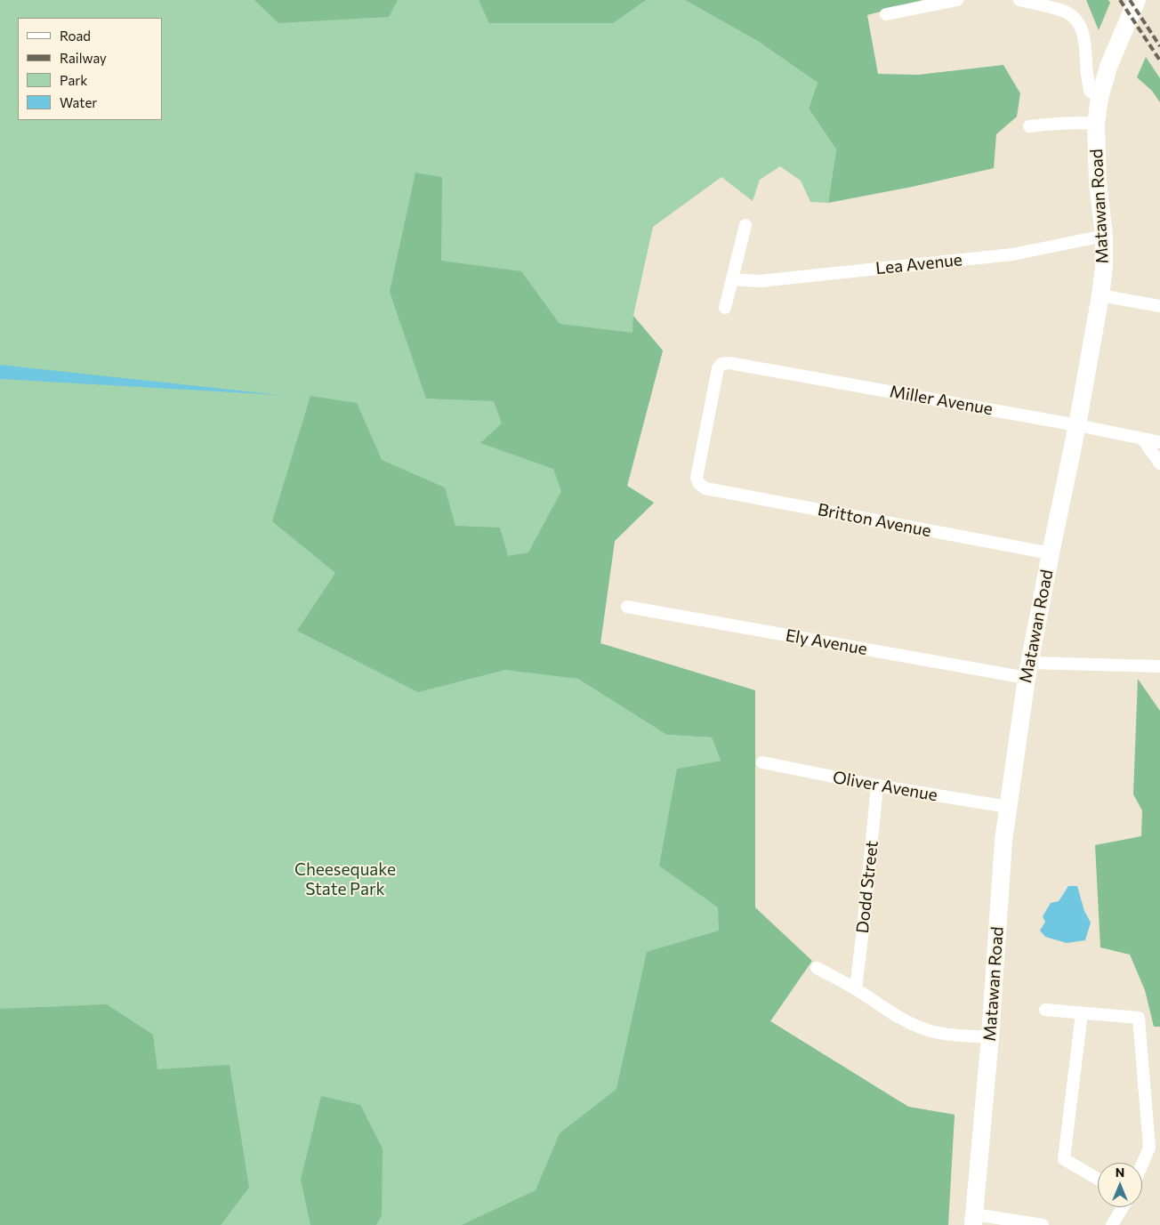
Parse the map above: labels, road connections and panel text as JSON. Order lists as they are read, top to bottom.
{
  "streets": {
    "main road": ["Matawan Road"],
    "street": [
      "Lea Avenue",
      "Miller Avenue",
      "Britton Avenue",
      "Ely Avenue",
      "Oliver Avenue",
      "Dodd Street"
    ]
  },
  "crossings": [
    ["Matawan Road", "Lea Avenue"],
    ["Matawan Road", "Miller Avenue"],
    ["Matawan Road", "Britton Avenue"],
    ["Matawan Road", "Ely Avenue"],
    ["Matawan Road", "Oliver Avenue"],
    ["Miller Avenue", "Britton Avenue"],
    ["Oliver Avenue", "Dodd Street"]
  ],
  "parks": ["Cheesequake State Park"],
  "legend": [
    "Road",
    "Railway",
    "Park",
    "Water"
  ],
  "north": "top"
}
